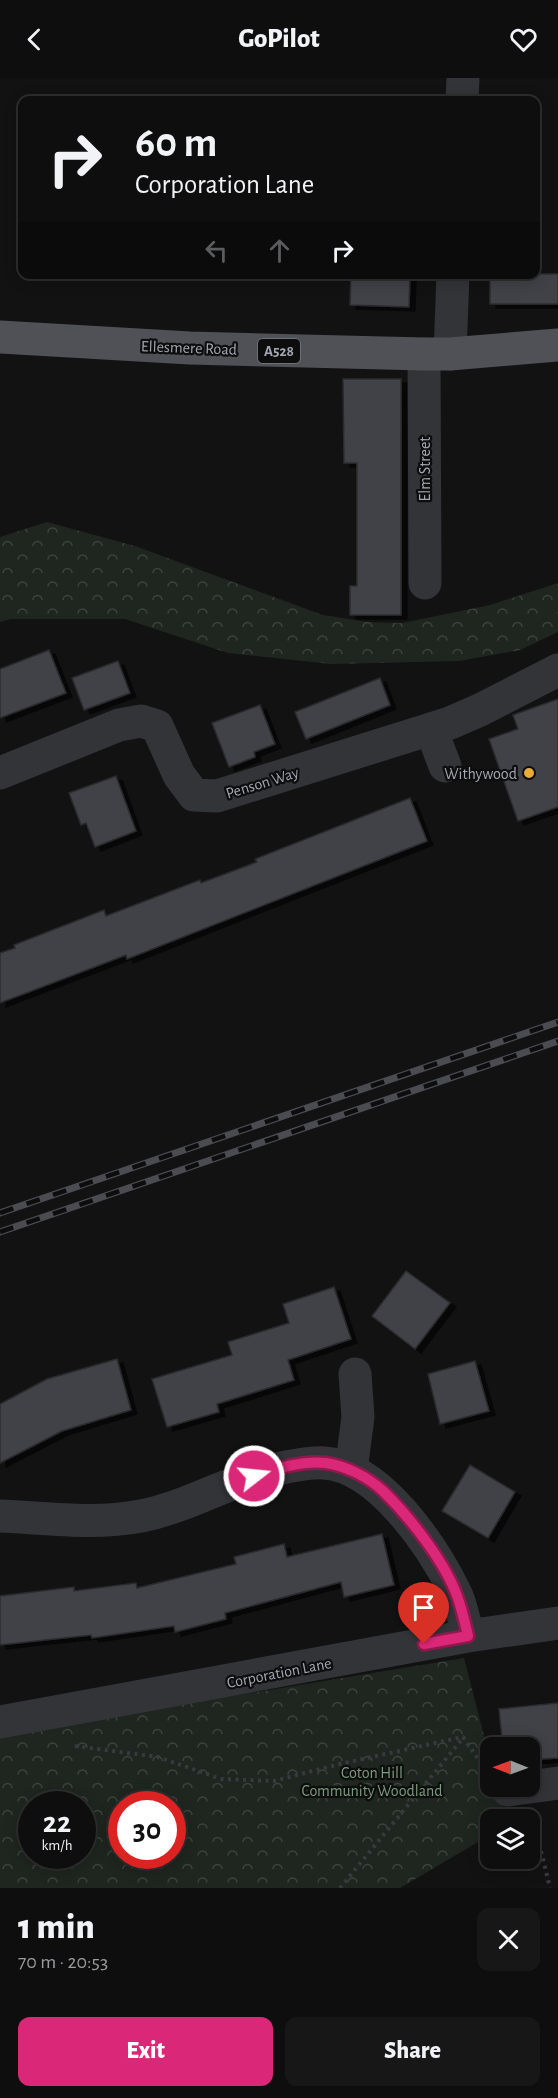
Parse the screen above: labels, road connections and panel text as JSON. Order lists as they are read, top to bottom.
{
  "streets": {
    "main road": ["Ellesmere Road", "A528"],
    "street": ["Elm Street", "Penson Way", "Corporation Lane"]
  },
  "crossings": [
    ["Ellesmere Road", "Elm Street"]
  ],
  "parks": ["Coton Hill Community Woodland"],
  "places": ["Withywood"],
  "north": "left",
  "page": {
    "header": "GoPilot",
    "turn": ["60 m", "Corporation Lane"],
    "speed": "22 km/h",
    "limit": "30",
    "heading": ["1 min", "70 m · 20:53"],
    "buttons": ["Exit", "Share"]
  }
}
